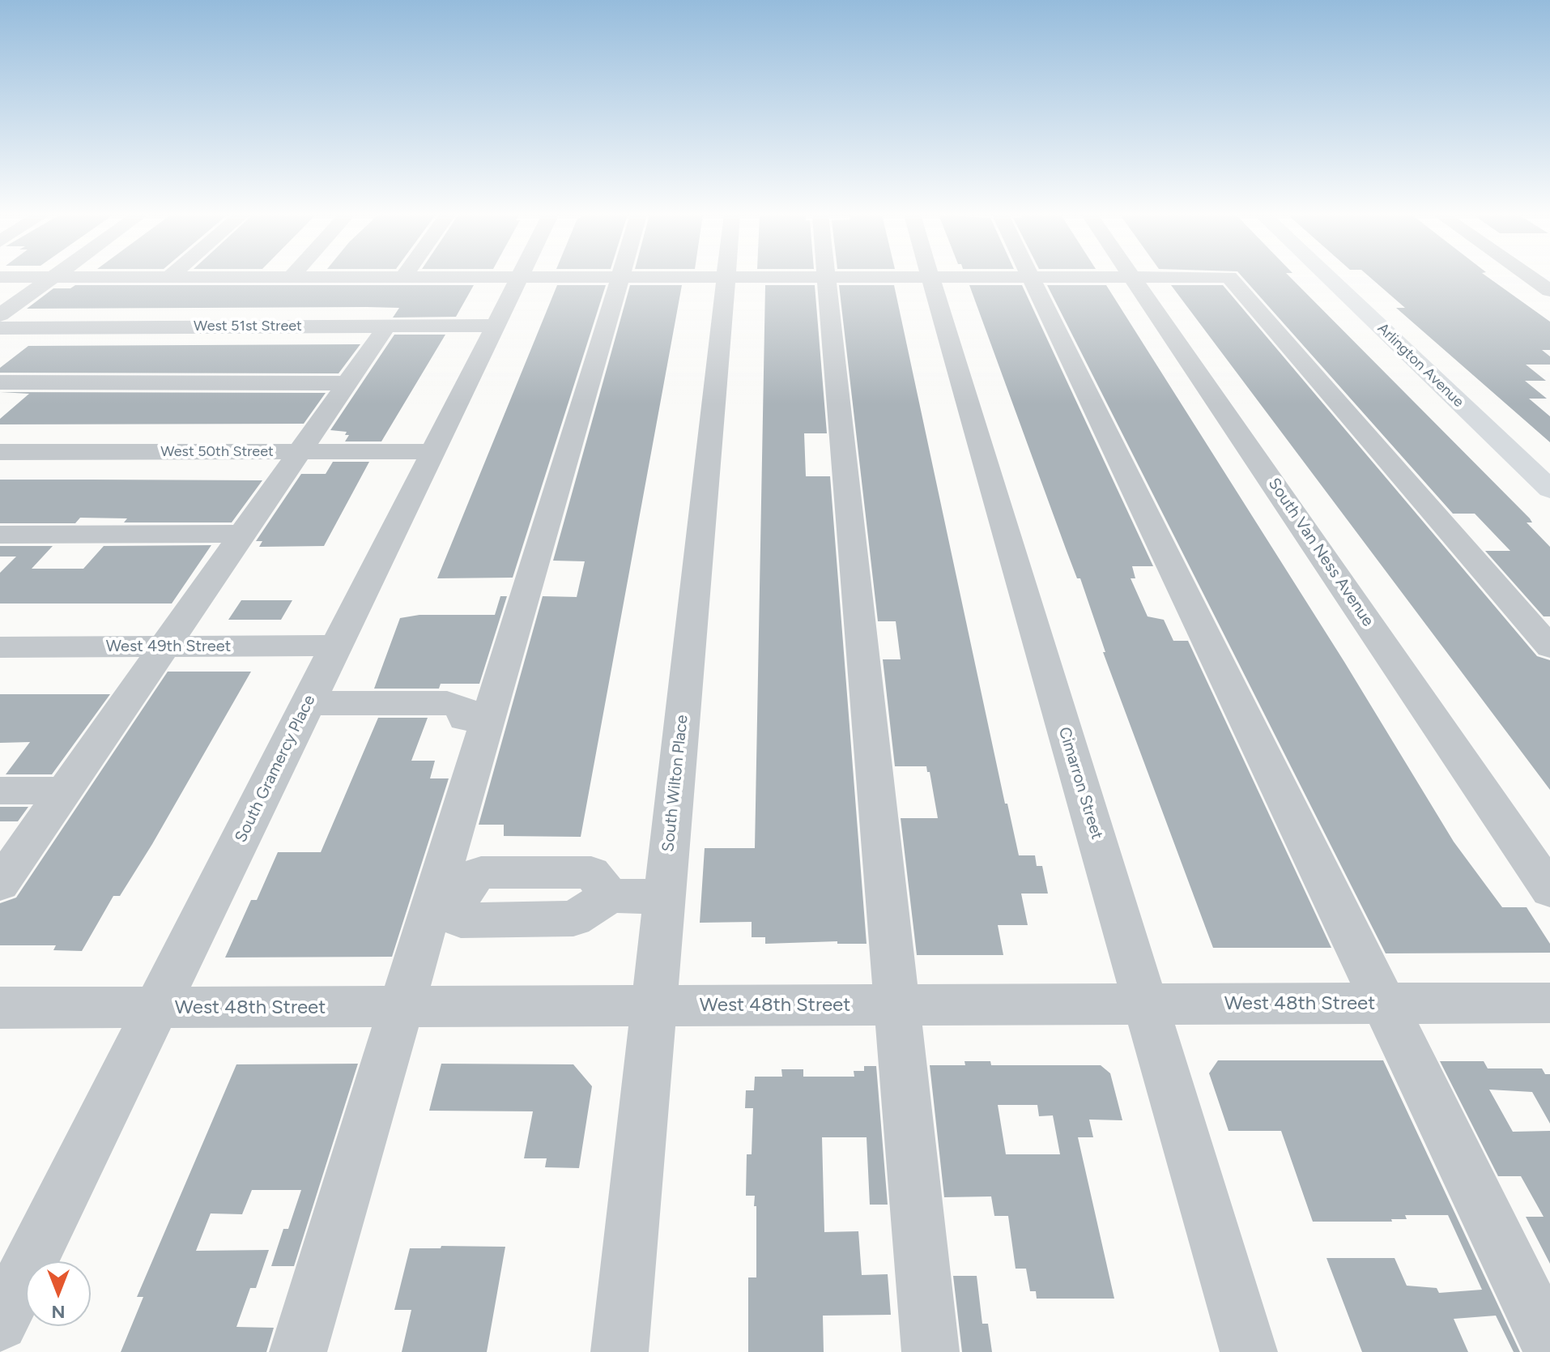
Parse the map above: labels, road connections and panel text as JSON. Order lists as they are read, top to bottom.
{
  "streets": {
    "main road": ["Arlington Avenue"],
    "street": [
      "West 51st Street",
      "West 50th Street",
      "South Van Ness Avenue",
      "West 49th Street",
      "South Gramercy Place",
      "South Wilton Place",
      "Cimarron Street",
      "West 48th Street"
    ]
  },
  "crossings": [
    ["West 51st Street", "South Gramercy Place"],
    ["West 50th Street", "South Gramercy Place"],
    ["West 49th Street", "South Gramercy Place"],
    ["South Gramercy Place", "West 48th Street"],
    ["South Wilton Place", "West 48th Street"],
    ["Cimarron Street", "West 48th Street"]
  ],
  "north": "bottom"
}
